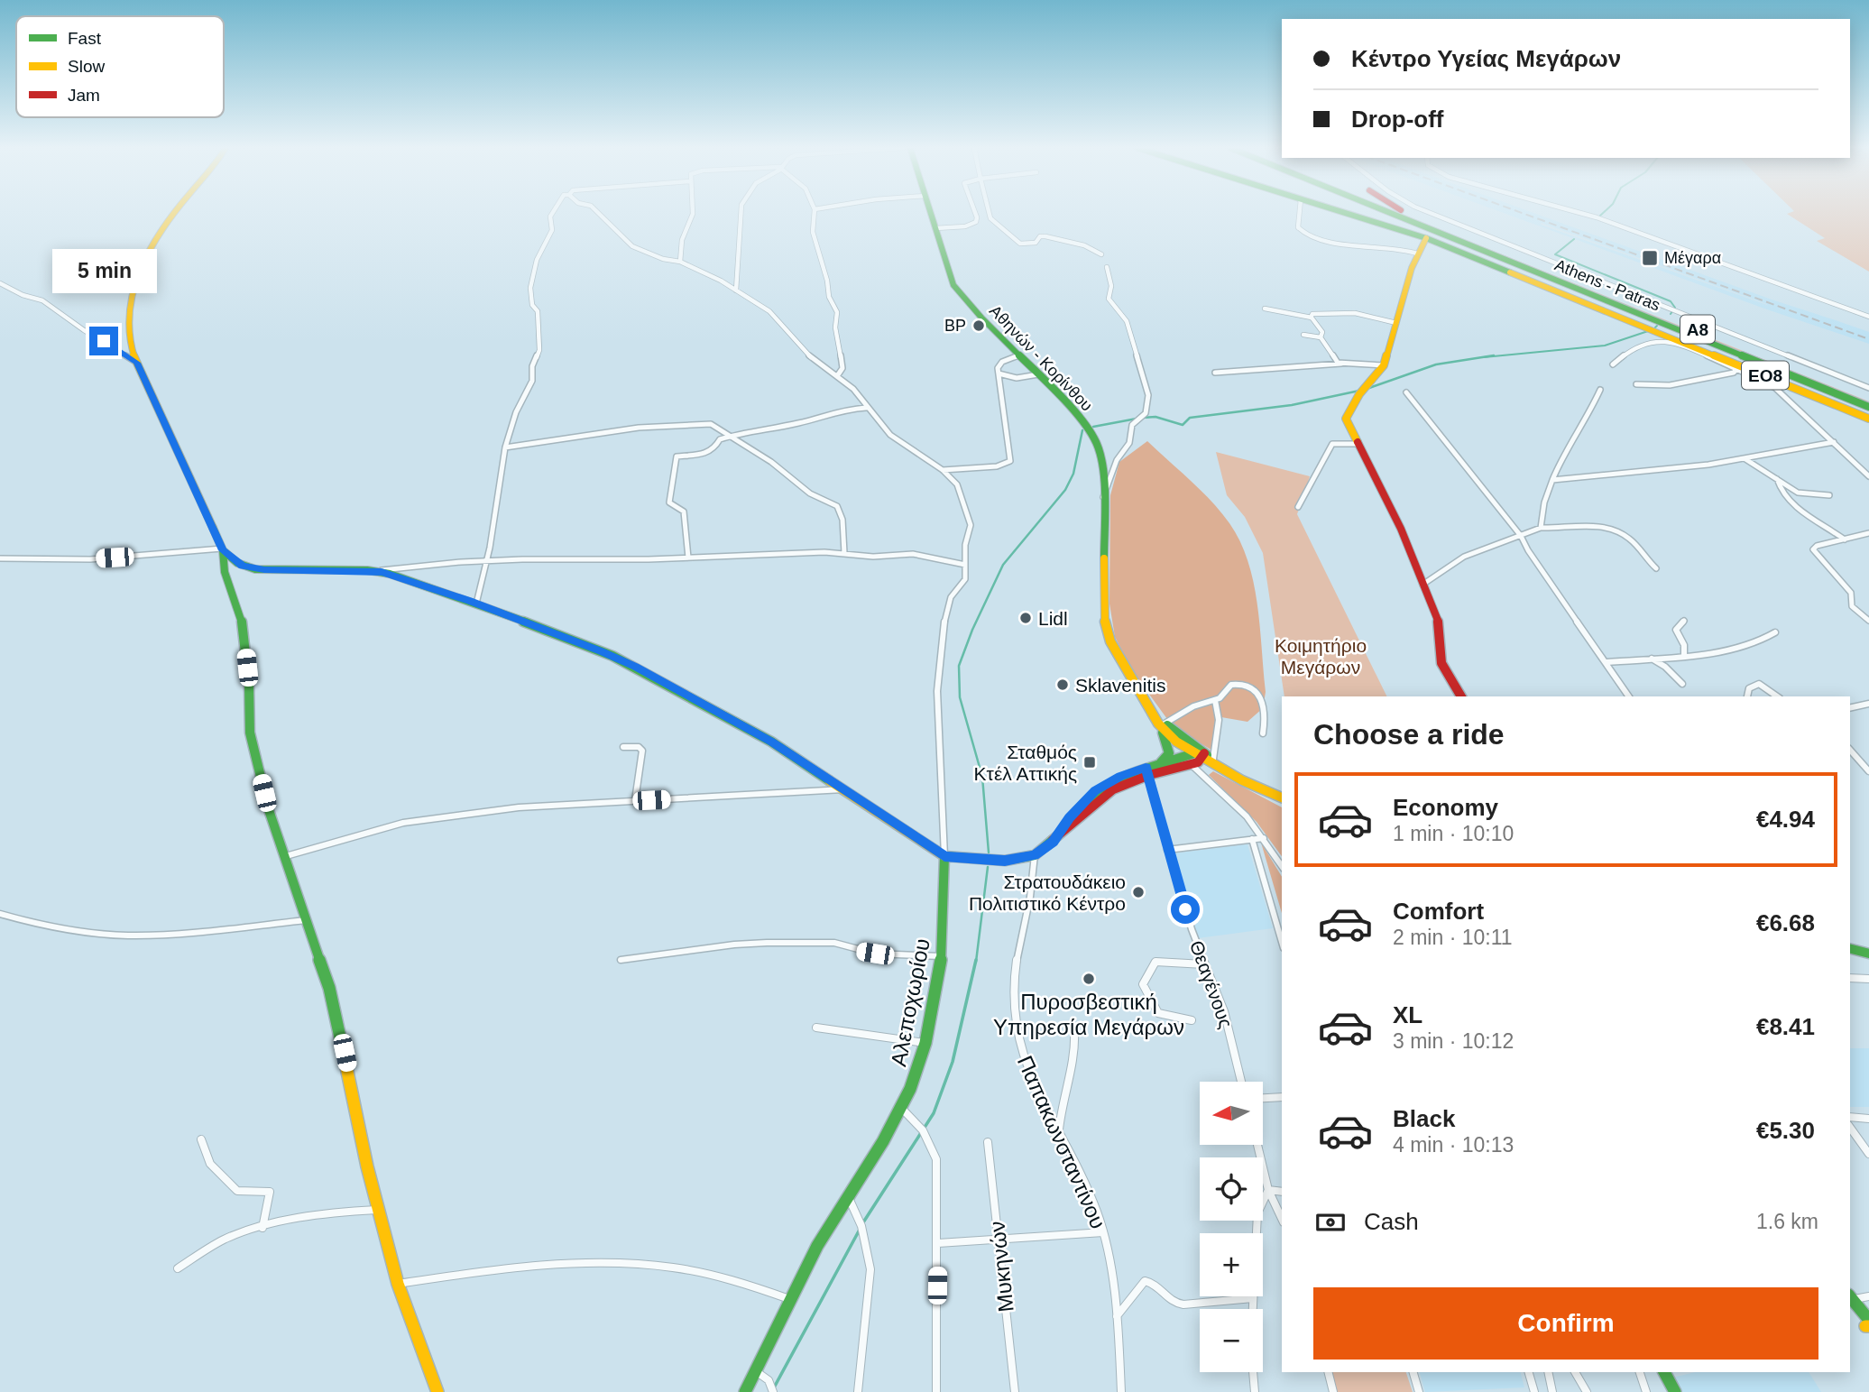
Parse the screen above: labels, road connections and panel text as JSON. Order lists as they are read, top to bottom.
{
  "streets": {
    "main road": [
      "Athens - Patras",
      "Α8",
      "Αθηνών - Κορίνθου",
      "ΕΟ8",
      "Αλεποχωρίου"
    ],
    "street": ["Θεαγένους", "Παπακωνσταντίνου", "Μυκηνών"]
  },
  "parks": ["Κοιμητήριο Μεγάρων"],
  "places": {
    "transit": ["Μέγαρα", "Σταθμός Κτέλ Αττικής"],
    "other": [
      "BP",
      "Lidl",
      "Sklavenitis",
      "Στρατουδάκειο Πολιτιστικό Κέντρο",
      "Πυροσβεστική Υπηρεσία Μεγάρων"
    ]
  },
  "legend": ["Fast", "Slow", "Jam"],
  "north": "left",
  "page": {
    "banner": ["Κέντρο Υγείας Μεγάρων", "Drop-off"],
    "bubble": "5 min",
    "heading": "Choose a ride",
    "list": [
      {
        "name": "Economy",
        "note": "1 min · 10:10",
        "value": "€4.94"
      },
      {
        "name": "Comfort",
        "note": "2 min · 10:11",
        "value": "€6.68"
      },
      {
        "name": "XL",
        "note": "3 min · 10:12",
        "value": "€8.41"
      },
      {
        "name": "Black",
        "note": "4 min · 10:13",
        "value": "€5.30"
      }
    ],
    "map_buttons": ["+", "−"],
    "pay": ["Cash", "1.6 km"],
    "buttons": "Confirm"
  }
}
